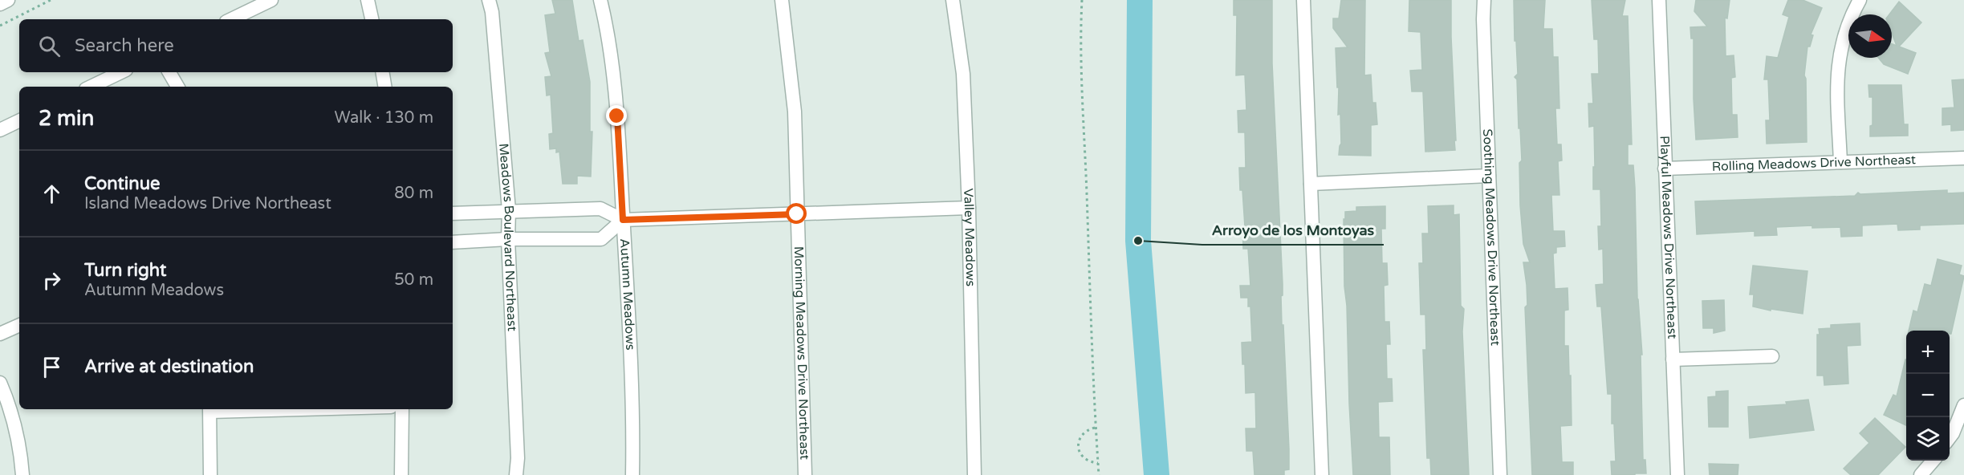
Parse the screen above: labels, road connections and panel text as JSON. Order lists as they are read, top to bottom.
{
  "streets": {
    "street": [
      "Rolling Meadows Drive Northeast",
      "Valley Meadows",
      "Meadows Boulevard Northeast",
      "Soothing Meadows Drive Northeast",
      "Playful Meadows Drive Northeast",
      "Autumn Meadows",
      "Morning Meadows Drive Northeast"
    ]
  },
  "crossings": [
    ["Rolling Meadows Drive Northeast", "Playful Meadows Drive Northeast"]
  ],
  "places": ["Arroyo de los Montoyas"],
  "north": "right",
  "page": {
    "search": "Search here",
    "heading": ["2 min", "Walk · 130 m"],
    "list": [
      ["Continue", "Island Meadows Drive Northeast", "80 m"],
      ["Turn right", "Autumn Meadows", "50 m"],
      "Arrive at destination"
    ],
    "map_buttons": ["+", "−"]
  }
}
